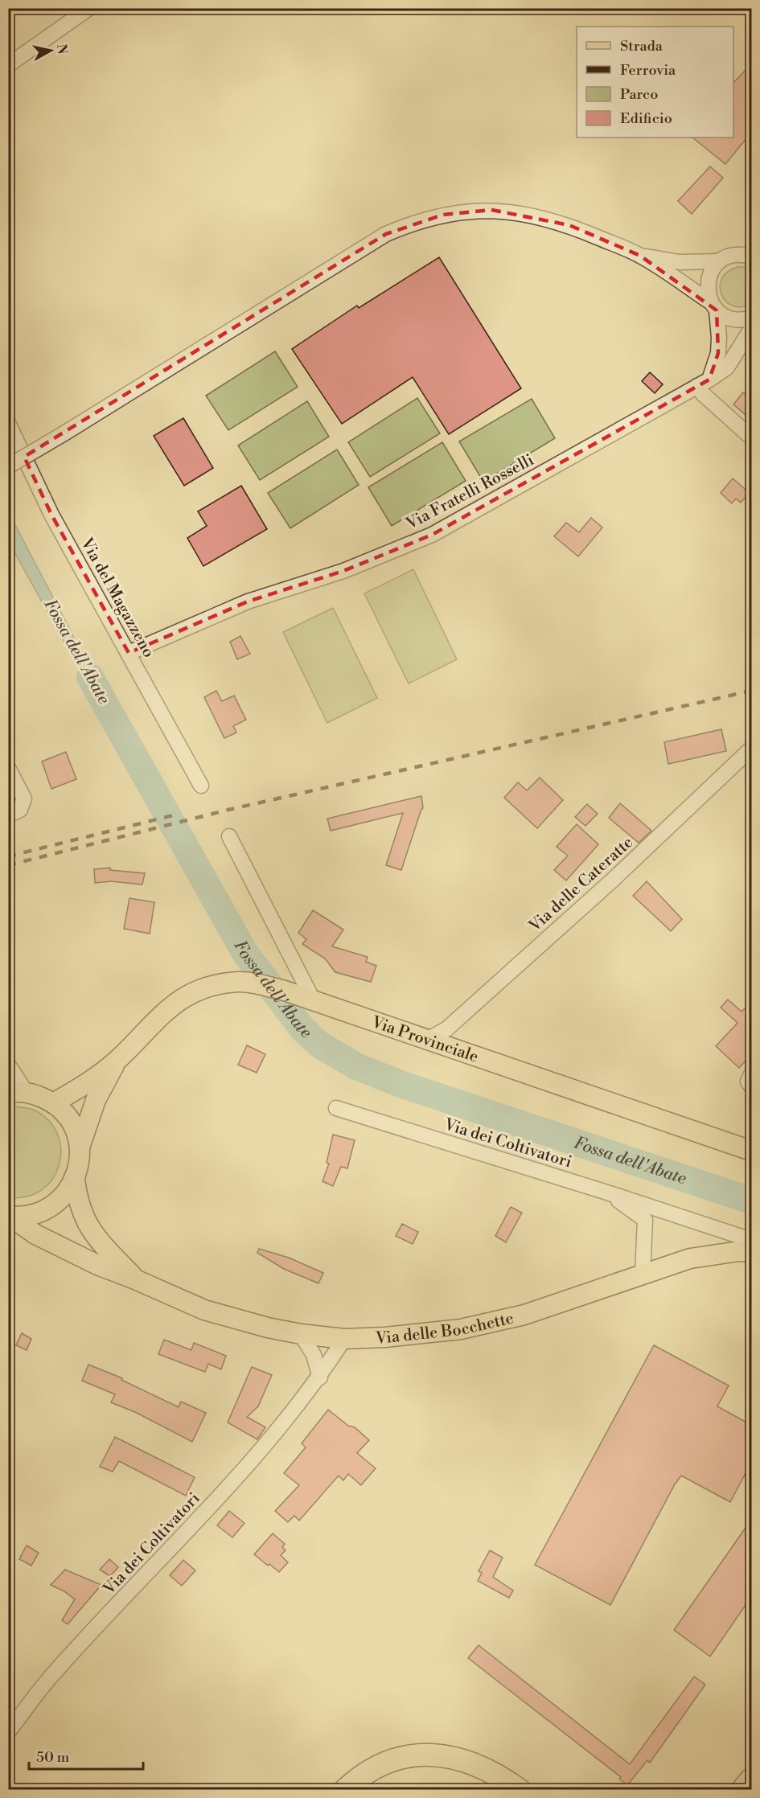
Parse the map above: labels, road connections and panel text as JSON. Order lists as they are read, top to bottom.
{
  "streets": {
    "main road": ["Via Provinciale", "Via delle Bocchette"],
    "street": [
      "Via Fratelli Rosselli",
      "Via del Magazzeno",
      "Via delle Cateratte",
      "Via dei Coltivatori"
    ]
  },
  "crossings": [
    ["Via Fratelli Rosselli", "Via del Magazzeno"],
    ["Via delle Cateratte", "Via Provinciale"],
    ["Via dei Coltivatori", "Via delle Bocchette"]
  ],
  "water": ["Fossa dell'Abate"],
  "legend": [
    "Strada",
    "Ferrovia",
    "Parco",
    "Edificio"
  ],
  "scale_bar": "50 m",
  "north": "right"
}
